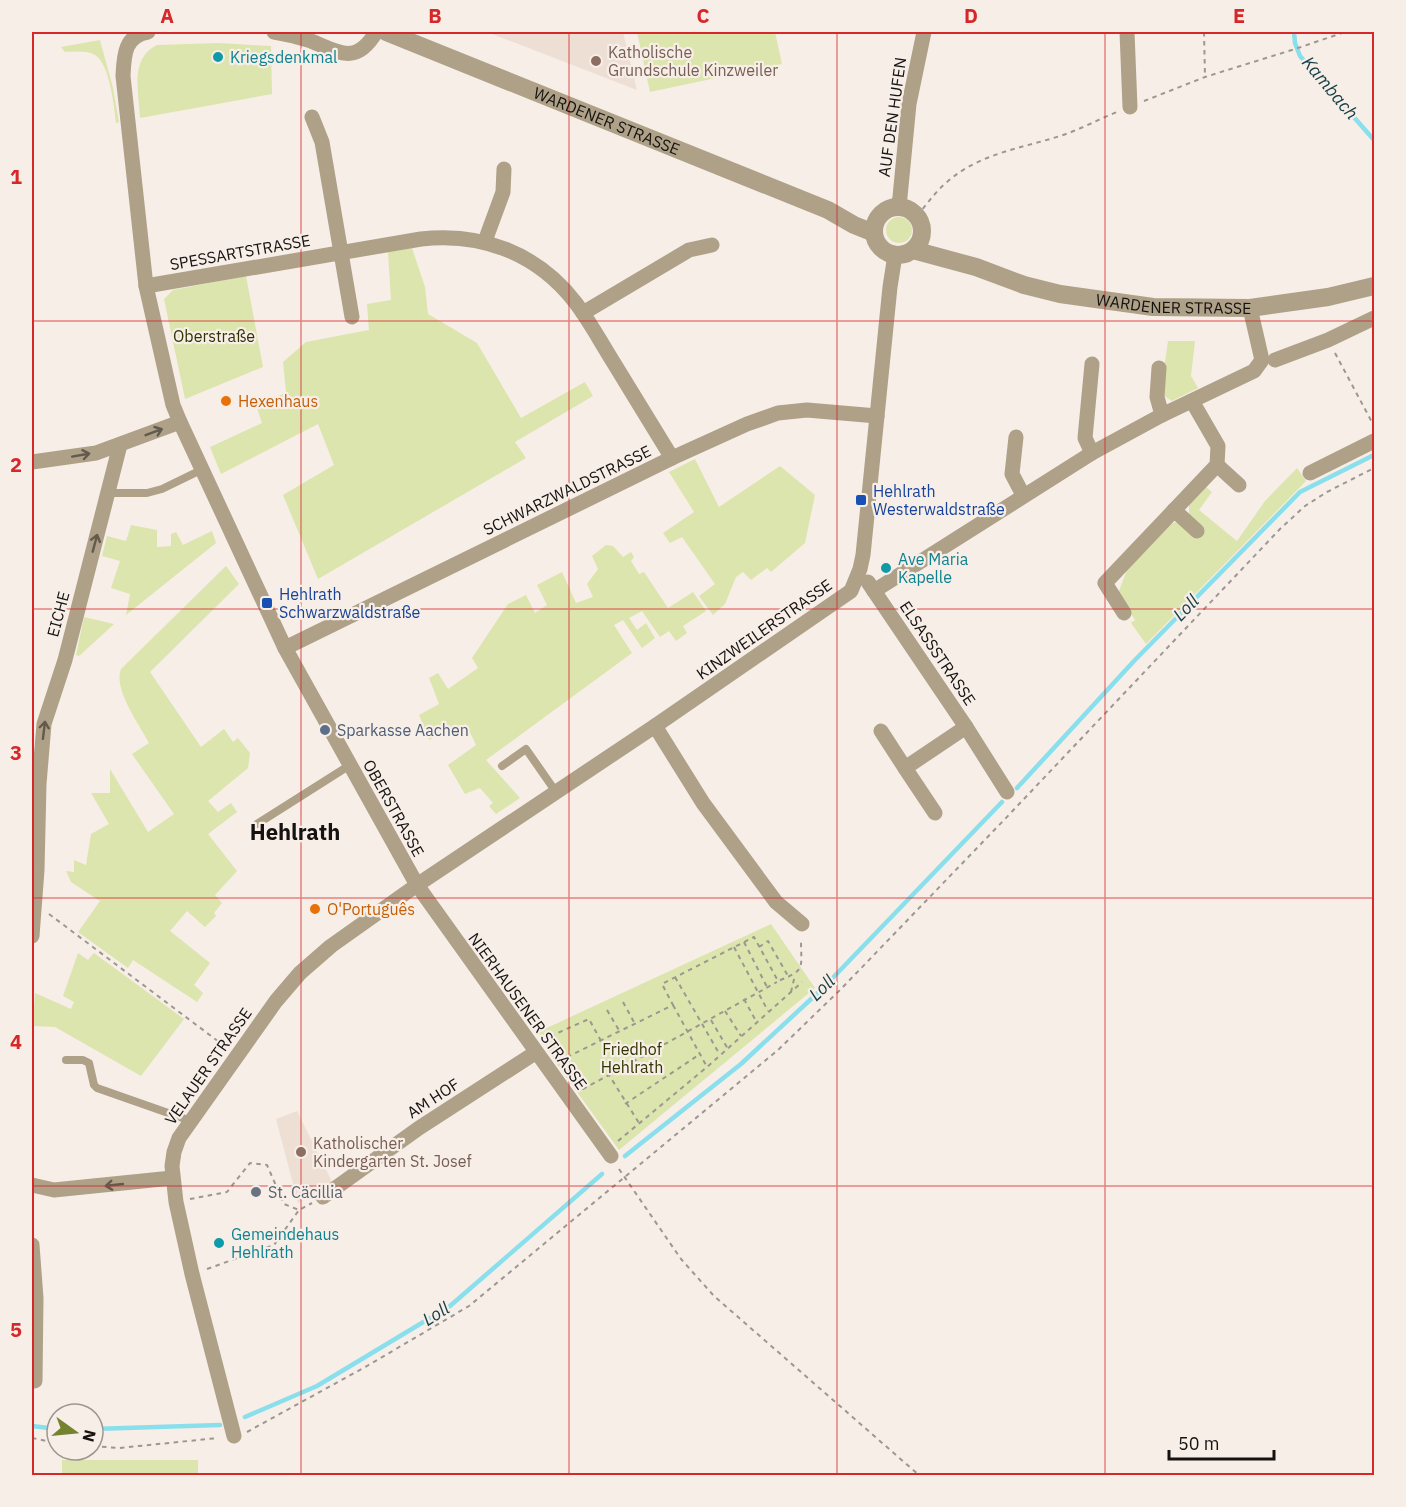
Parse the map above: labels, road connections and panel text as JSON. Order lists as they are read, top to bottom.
{
  "streets": {
    "street": [
      "AUF DEN HUFEN",
      "WARDENER STRASSE",
      "SPESSARTSTRASSE",
      "SCHWARZWALDSTRASSE",
      "EICHE",
      "KINZWEILERSTRASSE",
      "ELSASSSTRASSE",
      "OBERSTRASSE",
      "NIERHAUSENER STRASSE",
      "VELAUER STRASSE",
      "AM HOF"
    ]
  },
  "crossings": [
    ["AUF DEN HUFEN", "WARDENER STRASSE"],
    ["AUF DEN HUFEN", "KINZWEILERSTRASSE"],
    ["WARDENER STRASSE", "KINZWEILERSTRASSE"],
    ["SPESSARTSTRASSE", "SCHWARZWALDSTRASSE"],
    ["SPESSARTSTRASSE", "OBERSTRASSE"],
    ["SCHWARZWALDSTRASSE", "KINZWEILERSTRASSE"],
    ["SCHWARZWALDSTRASSE", "OBERSTRASSE"],
    ["KINZWEILERSTRASSE", "ELSASSSTRASSE"],
    ["KINZWEILERSTRASSE", "OBERSTRASSE"],
    ["KINZWEILERSTRASSE", "NIERHAUSENER STRASSE"],
    ["KINZWEILERSTRASSE", "VELAUER STRASSE"],
    ["OBERSTRASSE", "NIERHAUSENER STRASSE"],
    ["OBERSTRASSE", "VELAUER STRASSE"],
    ["NIERHAUSENER STRASSE", "VELAUER STRASSE"],
    ["NIERHAUSENER STRASSE", "AM HOF"]
  ],
  "one_way": ["EICHE"],
  "districts": ["Hehlrath"],
  "water": ["Kambach", "Loll"],
  "parks": ["Oberstraße", "Friedhof Hehlrath"],
  "places": {
    "other": [
      "Kriegsdenkmal",
      "Katholische Grundschule Kinzweiler",
      "Hexenhaus",
      "Ave Maria Kapelle",
      "Sparkasse Aachen",
      "O'Português",
      "Katholischer Kindergarten St. Josef",
      "St. Cäcillia",
      "Gemeindehaus Hehlrath"
    ],
    "transit": ["Hehlrath Westerwaldstraße", "Hehlrath Schwarzwaldstraße"]
  },
  "scale_bar": "50 m",
  "north": "right",
  "grid": {
    "columns": [
      "A",
      "B",
      "C",
      "D",
      "E"
    ],
    "rows": [
      "1",
      "2",
      "3",
      "4",
      "5"
    ]
  }
}
